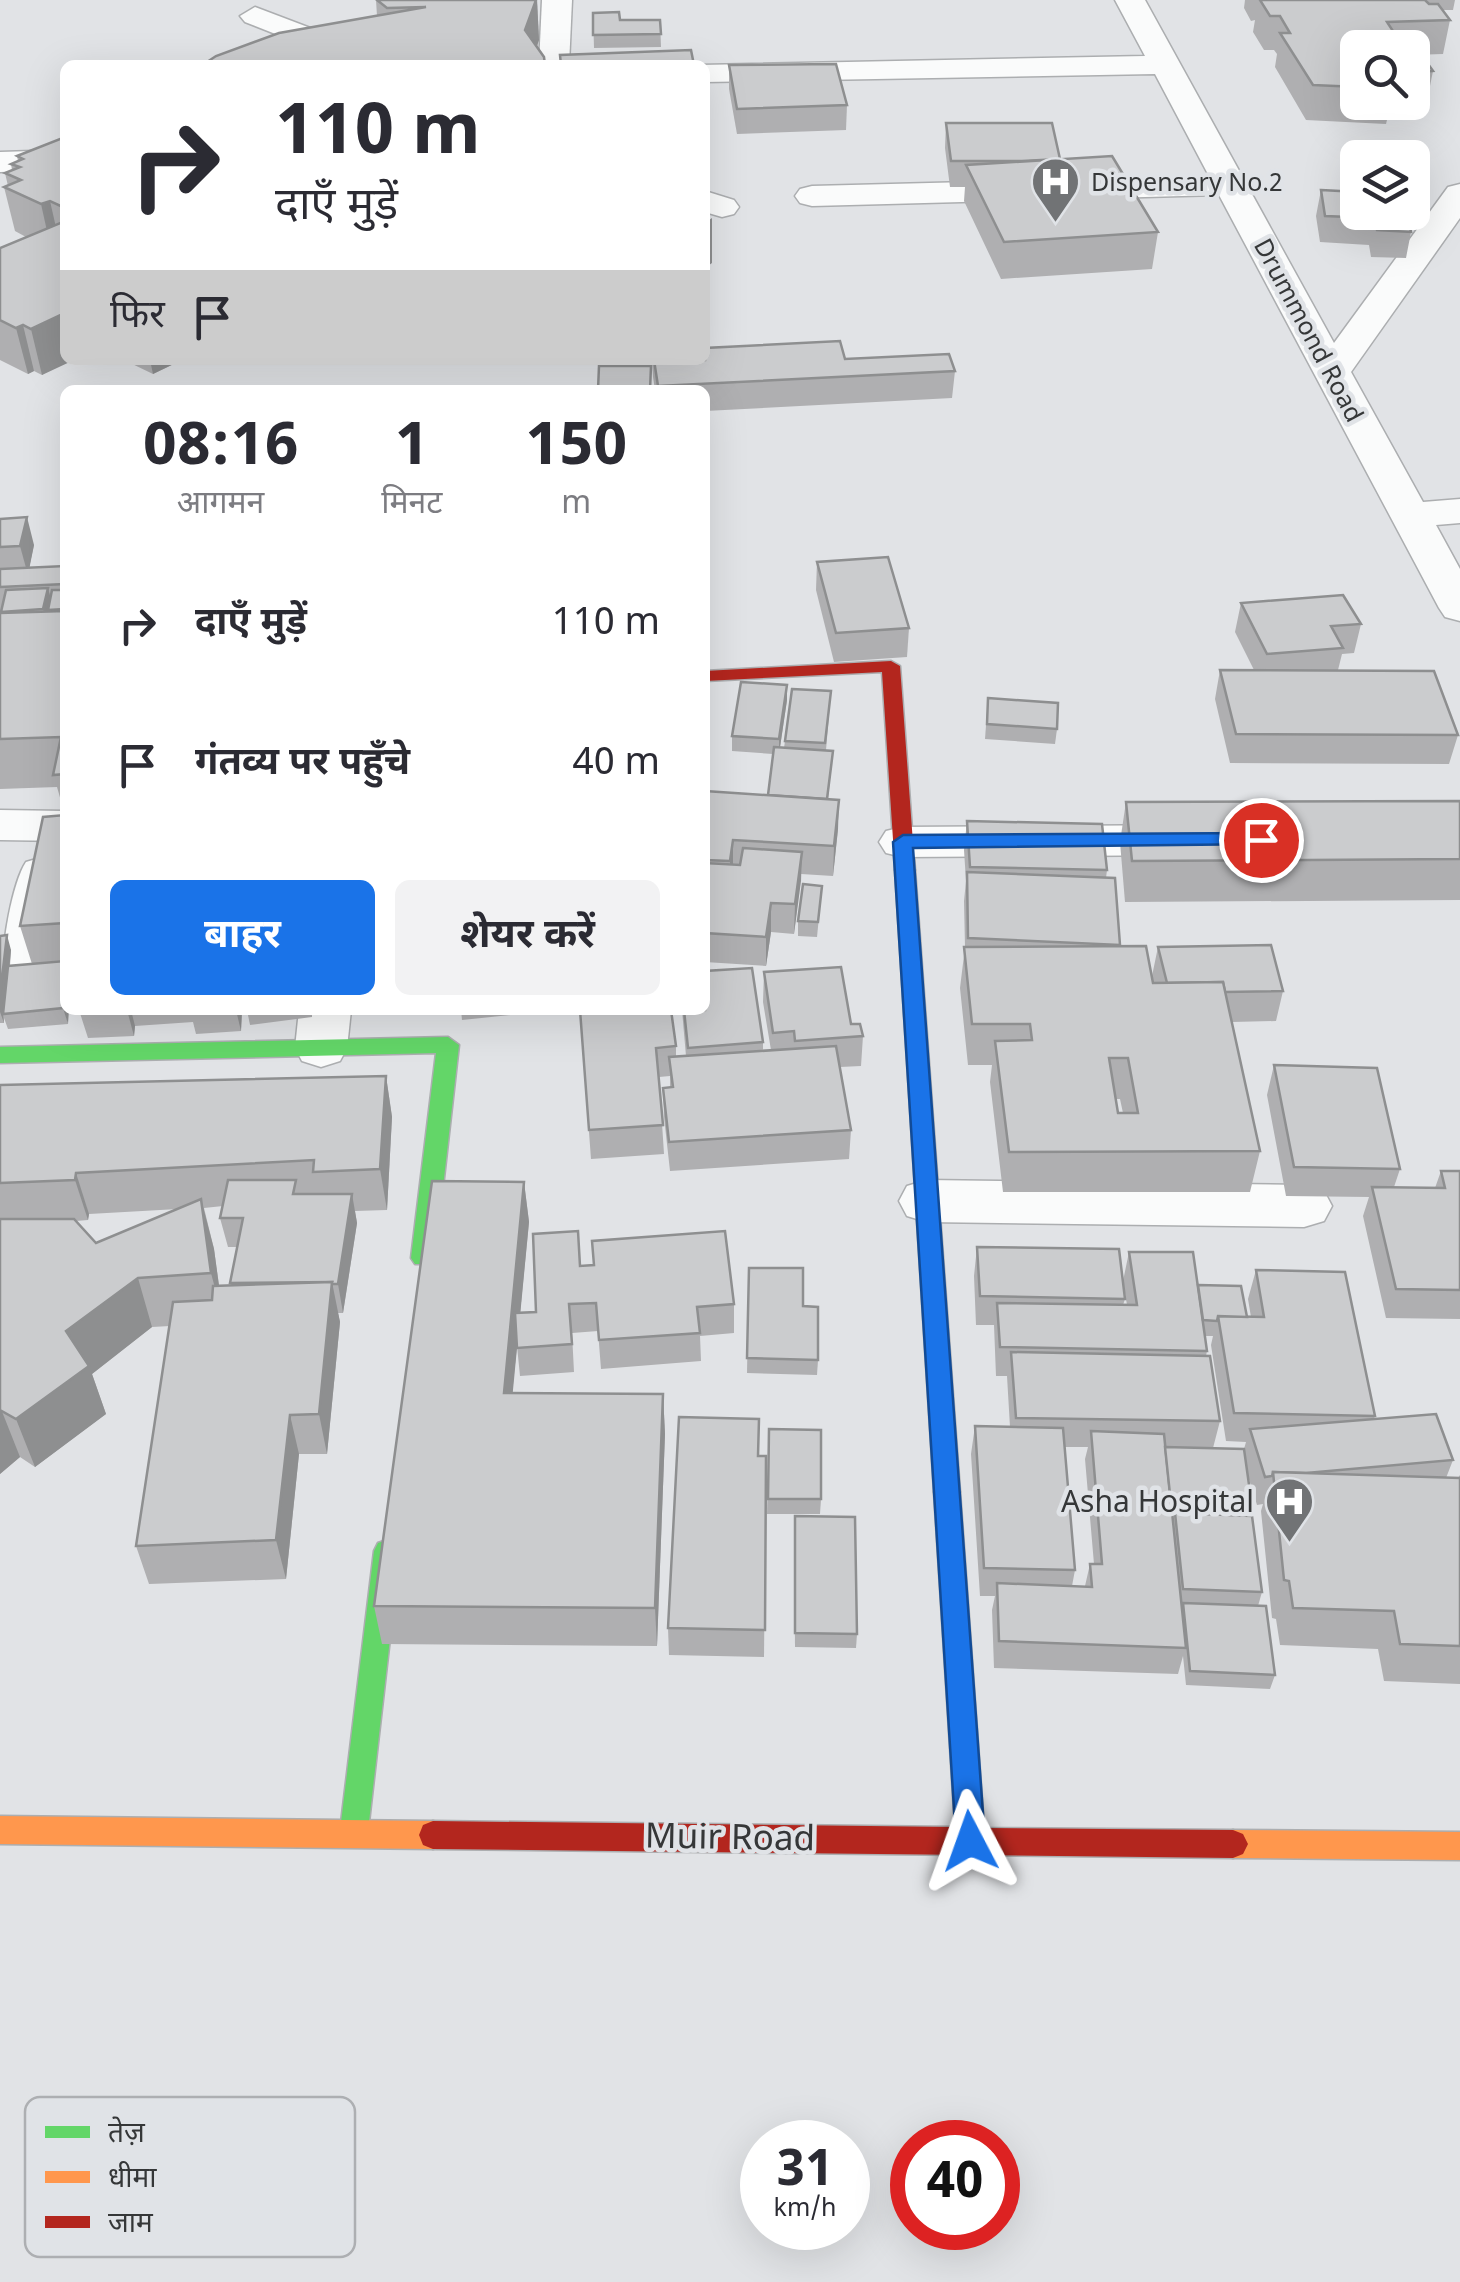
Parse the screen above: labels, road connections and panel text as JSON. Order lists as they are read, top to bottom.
{
  "streets": {
    "street": ["Drummond Road", "Muir Road"]
  },
  "places": {
    "hospital": ["Dispensary No.2", "Asha Hospital"]
  },
  "legend": ["तेज़", "धीमा", "जाम"],
  "page": {
    "turn": ["110 m", "दाएँ मुड़ें"],
    "then": "फिर",
    "eta": [
      "08:16",
      "आगमन",
      "1",
      "मिनट",
      "150",
      "m"
    ],
    "list": [
      {
        "name": "दाएँ मुड़ें",
        "value": "110 m"
      },
      {
        "name": "गंतव्य पर पहुँचे",
        "value": "40 m"
      }
    ],
    "buttons": ["बाहर", "शेयर करें"],
    "speed": "31 km/h",
    "limit": "40"
  }
}
